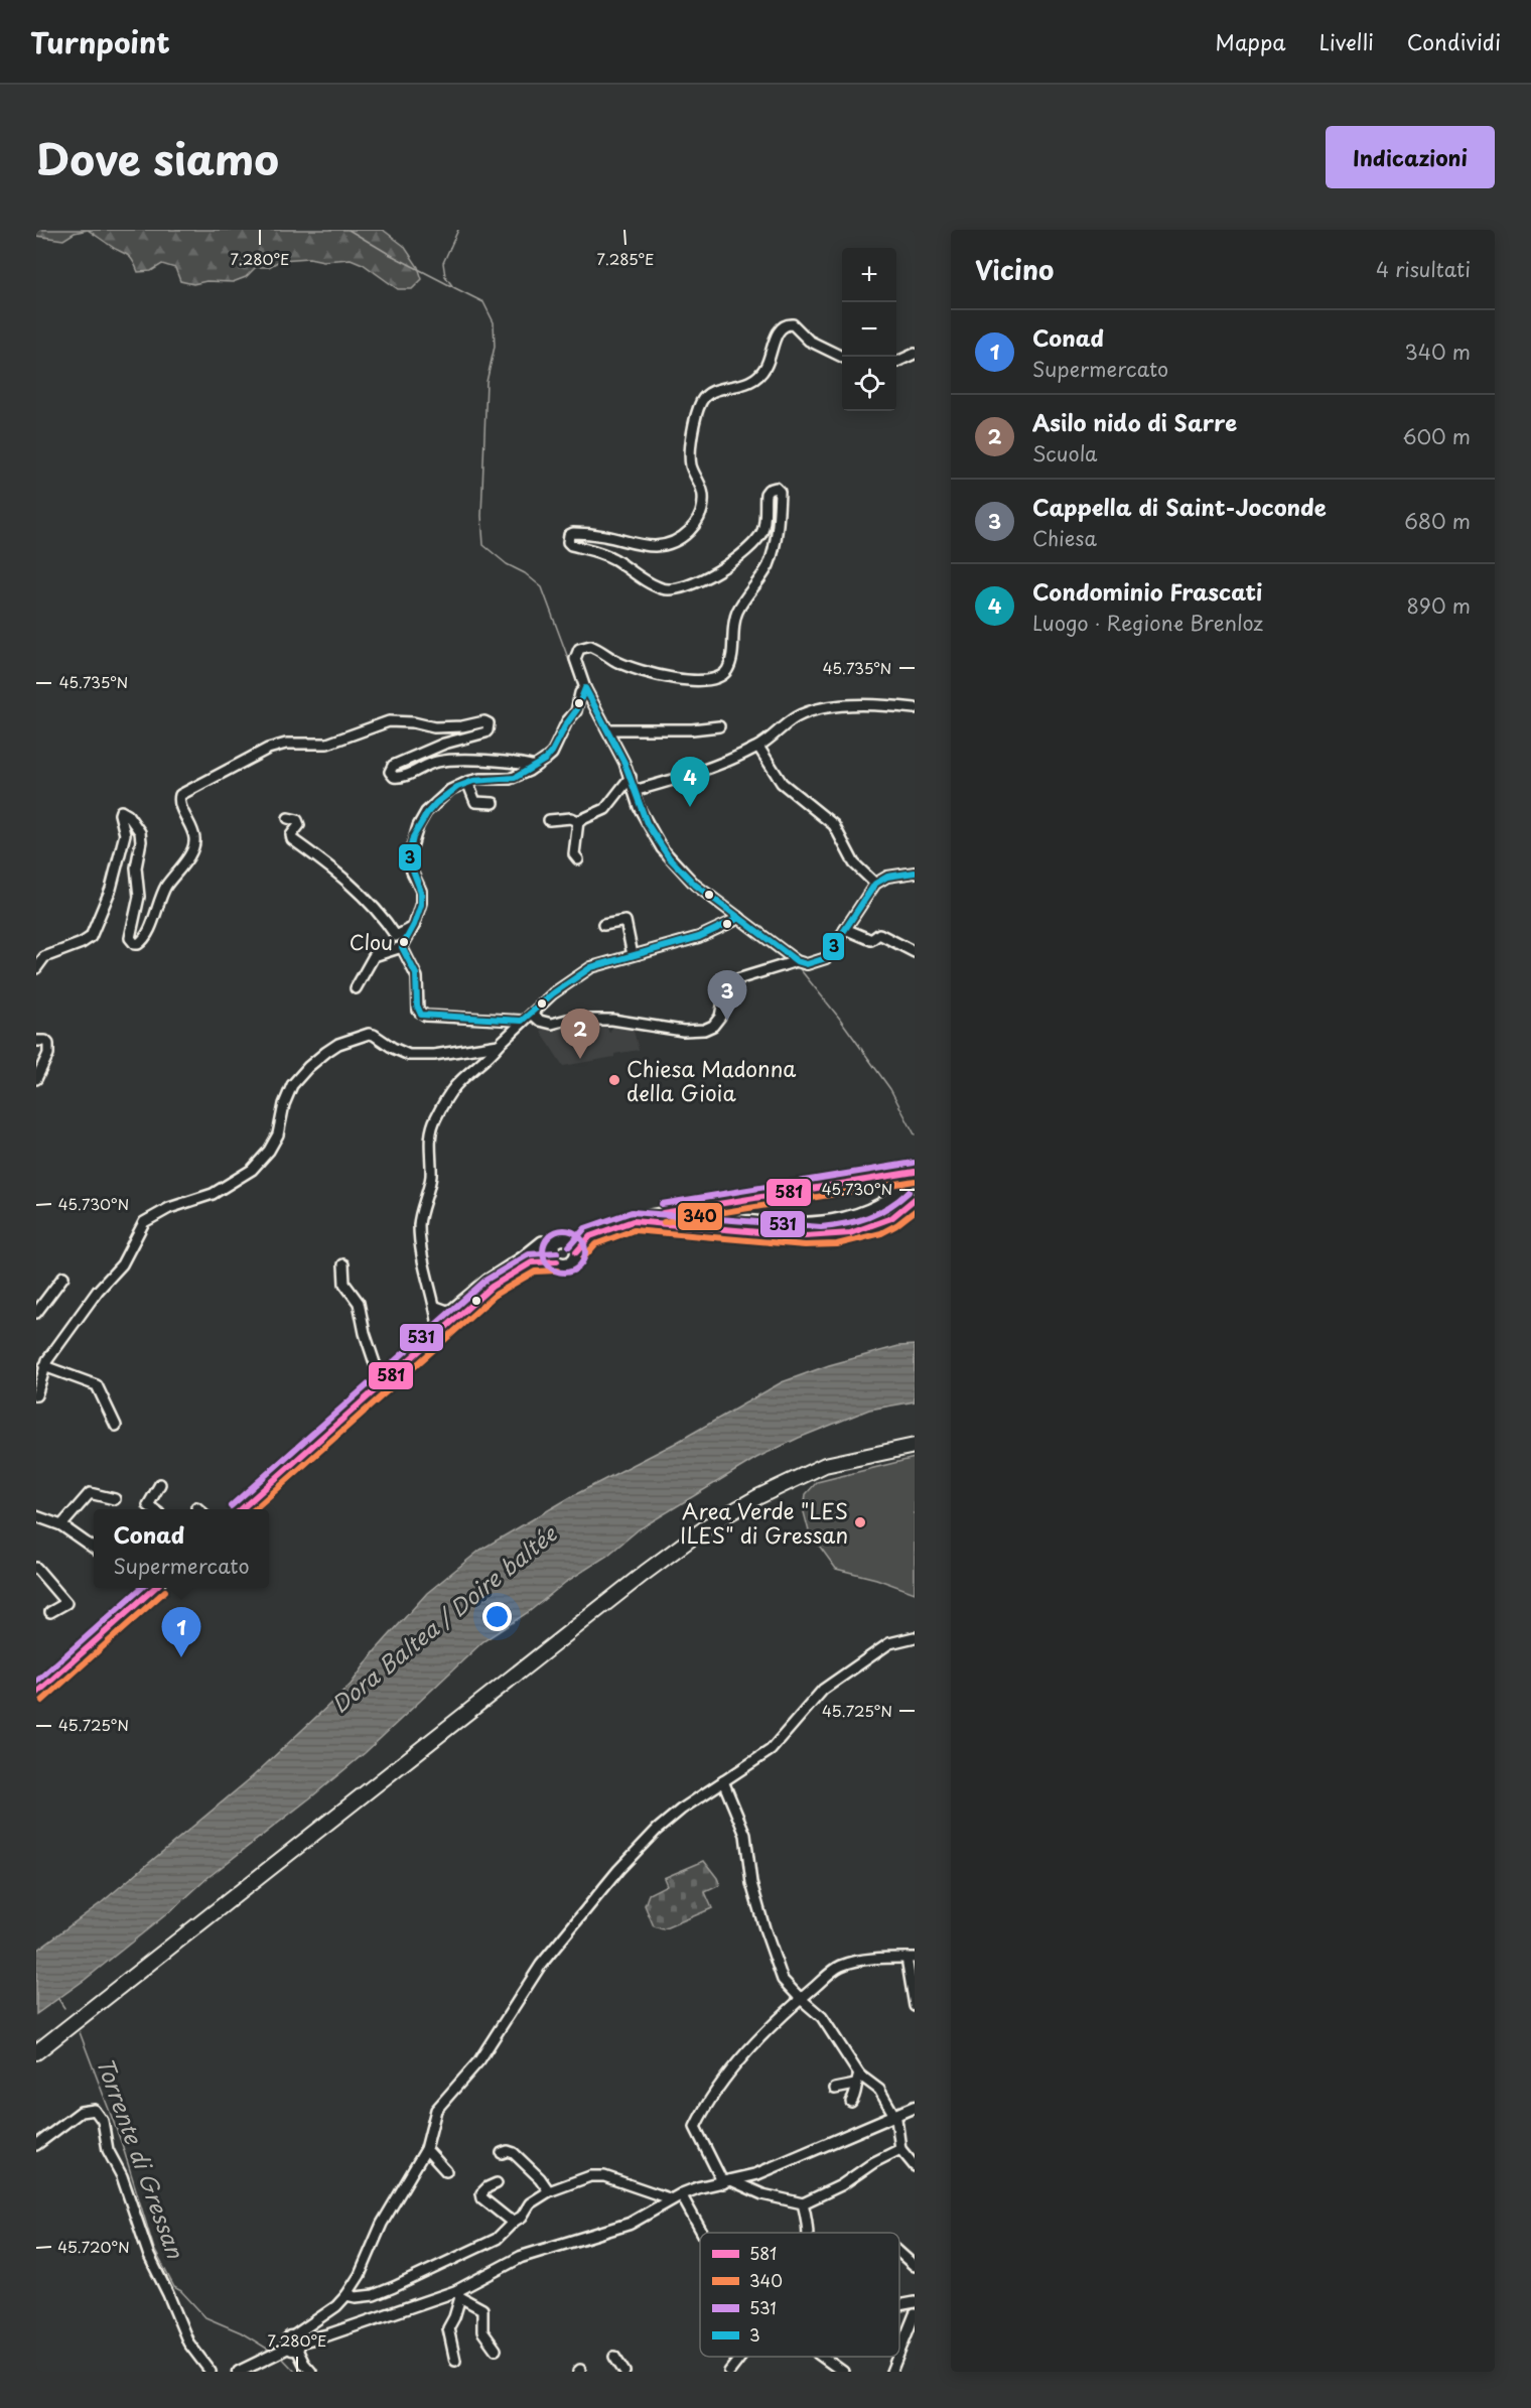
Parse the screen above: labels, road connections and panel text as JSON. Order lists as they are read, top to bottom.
{
  "water": ["Dora Baltea / Doire baltée", "Torrente di Gressan"],
  "places": ["Clou", "Chiesa Madonna della Gioia", "Area Verde \"LES ILES\" di Gressan"],
  "lines": [
    "transit line 3",
    "transit line 531",
    "transit line 581",
    "transit line 340"
  ],
  "legend": [
    "581",
    "340",
    "531",
    "3"
  ],
  "page": {
    "header": "Turnpoint",
    "nav": ["Mappa", "Livelli", "Condividi"],
    "title": "Dove siamo",
    "buttons": "Indicazioni",
    "heading": ["Vicino", "4 risultati"],
    "map_buttons": ["+", "−"],
    "list": [
      {
        "mark": "1",
        "name": "Conad",
        "note": "Supermercato",
        "value": "340 m"
      },
      {
        "mark": "2",
        "name": "Asilo nido di Sarre",
        "note": "Scuola",
        "value": "600 m"
      },
      {
        "mark": "3",
        "name": "Cappella di Saint-Joconde",
        "note": "Chiesa",
        "value": "680 m"
      },
      {
        "mark": "4",
        "name": "Condominio Frascati",
        "note": "Luogo · Regione Brenloz",
        "value": "890 m"
      }
    ],
    "pins": [
      "4",
      "3",
      "2",
      "1"
    ],
    "popup": ["Conad", "Supermercato"]
  },
  "coordinates": [
    "7.280°E",
    "7.285°E",
    "45.735°N",
    "45.730°N",
    "45.725°N",
    "45.720°N"
  ]
}
